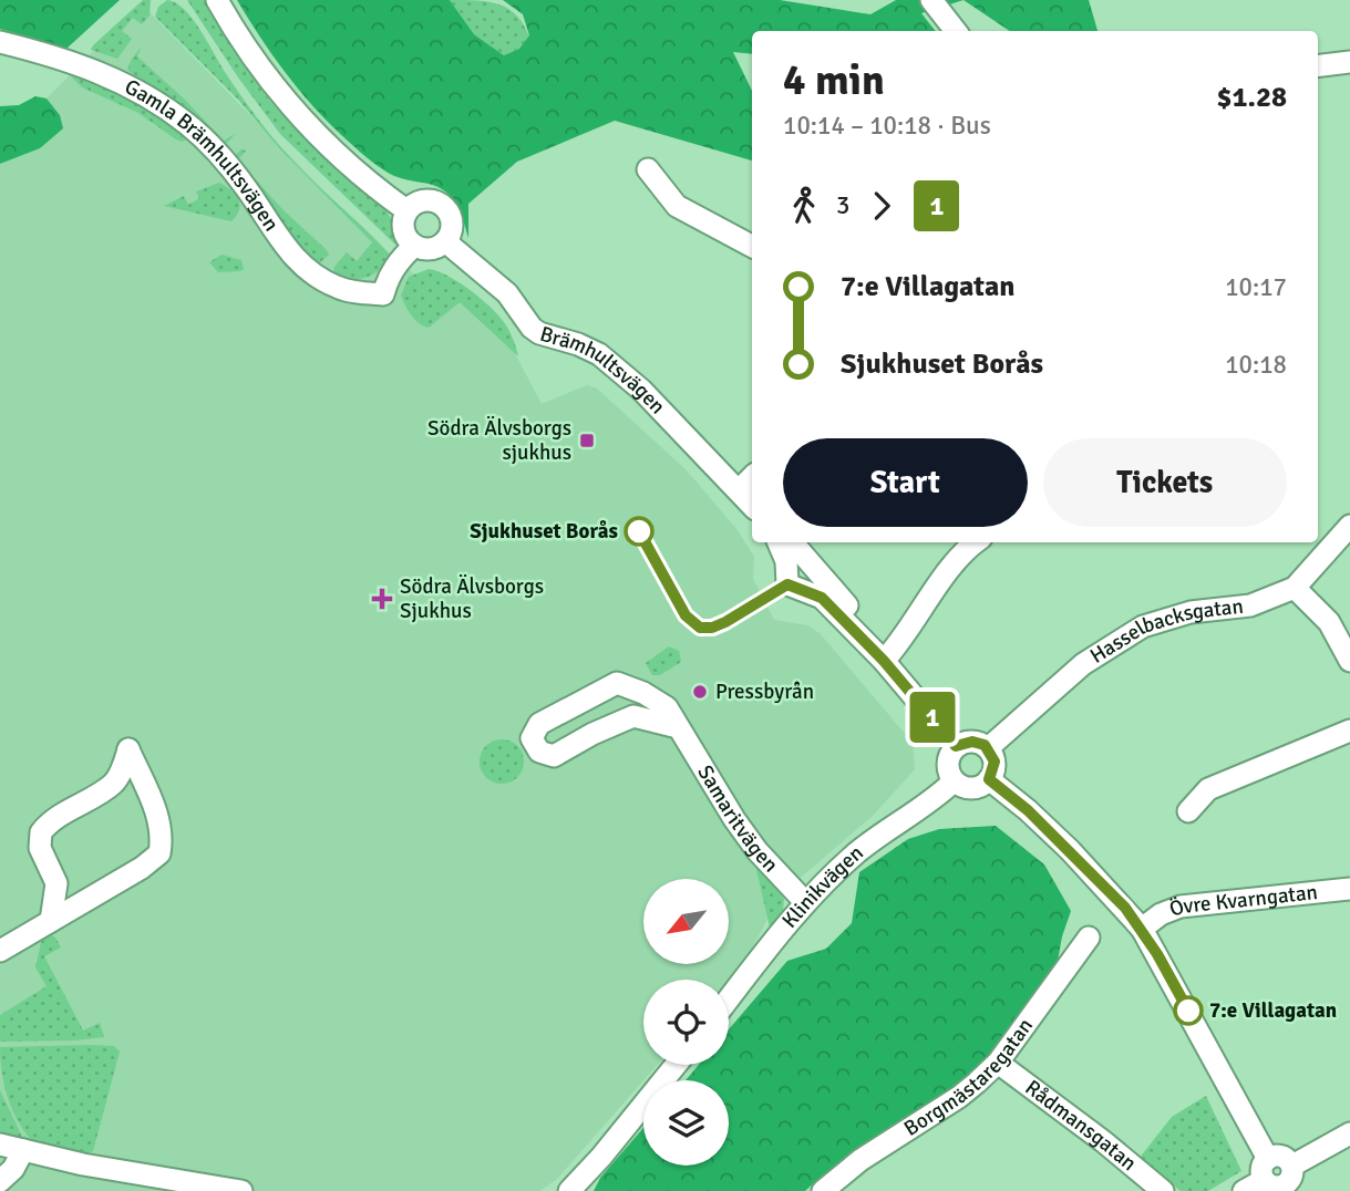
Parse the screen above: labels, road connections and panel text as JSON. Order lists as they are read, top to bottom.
{
  "streets": {
    "street": [
      "Gamla Brämhultsvägen",
      "Brämhultsvägen",
      "Hasselbacksgatan",
      "Samaritvägen",
      "Klinikvägen",
      "Övre Kvarngatan",
      "Borgmästaregatan",
      "Rådmansgatan"
    ]
  },
  "crossings": [
    ["Gamla Brämhultsvägen", "Brämhultsvägen"],
    ["Hasselbacksgatan", "Klinikvägen"],
    ["Samaritvägen", "Klinikvägen"],
    ["Borgmästaregatan", "Rådmansgatan"]
  ],
  "places": {
    "transit": ["Södra Älvsborgs sjukhus"],
    "other": ["Sjukhuset Borås", "Pressbyrån", "7:e Villagatan"],
    "health": ["Södra Älvsborgs Sjukhus"]
  },
  "lines": ["bus line 1"],
  "north": "bottom left",
  "page": {
    "on_map": "1",
    "heading": ["4 min", "10:14 – 10:18 · Bus", "$1.28"],
    "legs": ["3", "1"],
    "list": [
      {
        "name": "7:e Villagatan",
        "value": "10:17"
      },
      {
        "name": "Sjukhuset Borås",
        "value": "10:18"
      }
    ],
    "buttons": ["Start", "Tickets"]
  }
}
